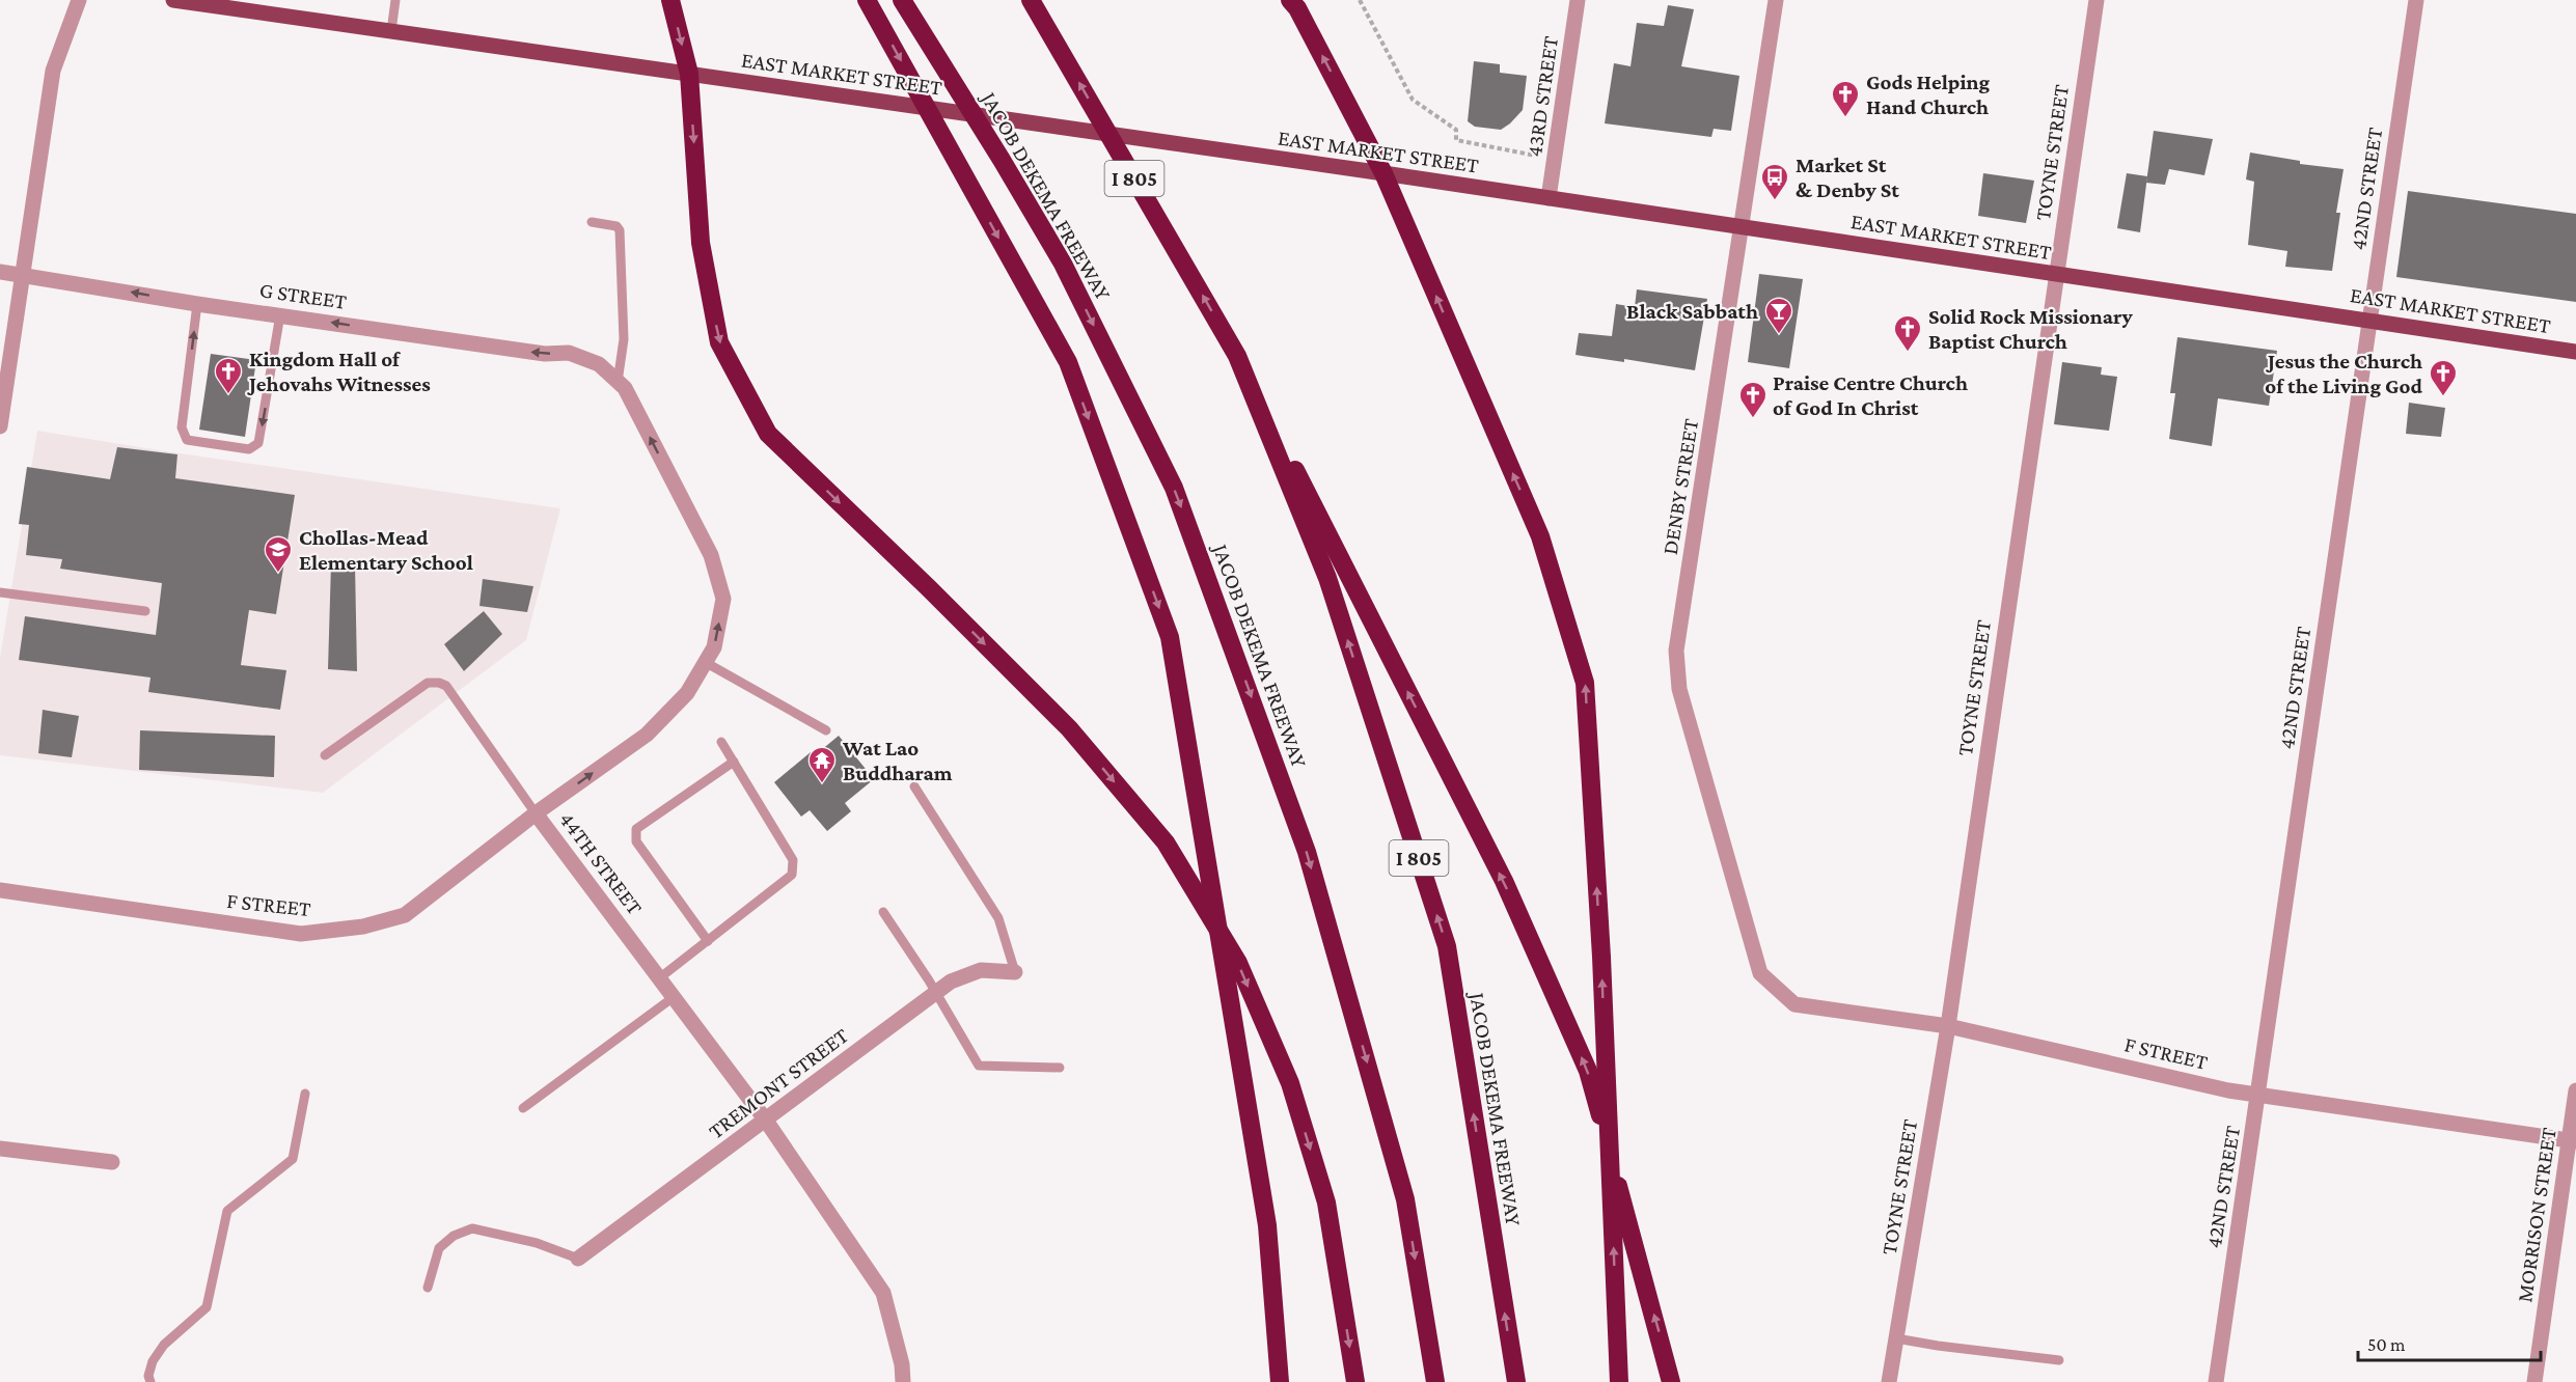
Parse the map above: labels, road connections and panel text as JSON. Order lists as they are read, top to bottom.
{
  "streets": {
    "highway": ["I 805", "JACOB DEKEMA FREEWAY"],
    "main road": ["EAST MARKET STREET"],
    "street": [
      "43RD STREET",
      "TOYNE STREET",
      "42ND STREET",
      "G STREET",
      "DENBY STREET",
      "44TH STREET",
      "F STREET",
      "TREMONT STREET",
      "MORRISON STREET"
    ]
  },
  "crossings": [
    ["EAST MARKET STREET", "43RD STREET"],
    ["EAST MARKET STREET", "TOYNE STREET"],
    ["EAST MARKET STREET", "42ND STREET"],
    ["EAST MARKET STREET", "DENBY STREET"],
    ["TOYNE STREET", "F STREET"],
    ["42ND STREET", "F STREET"],
    ["G STREET", "44TH STREET"],
    ["DENBY STREET", "F STREET"],
    ["44TH STREET", "F STREET"],
    ["44TH STREET", "TREMONT STREET"],
    ["F STREET", "MORRISON STREET"]
  ],
  "one_way": ["G STREET", "44TH STREET"],
  "places": {
    "church": [
      "Gods Helping Hand Church",
      "Solid Rock Missionary Baptist Church",
      "Kingdom Hall of Jehovahs Witnesses",
      "Jesus the Church of the Living God",
      "Praise Centre Church of God In Christ"
    ],
    "bus stop": ["Market St & Denby St"],
    "bar": ["Black Sabbath"],
    "school or university": ["Chollas-Mead Elementary School"],
    "temple": ["Wat Lao Buddharam"]
  },
  "scale_bar": "50 m"
}
